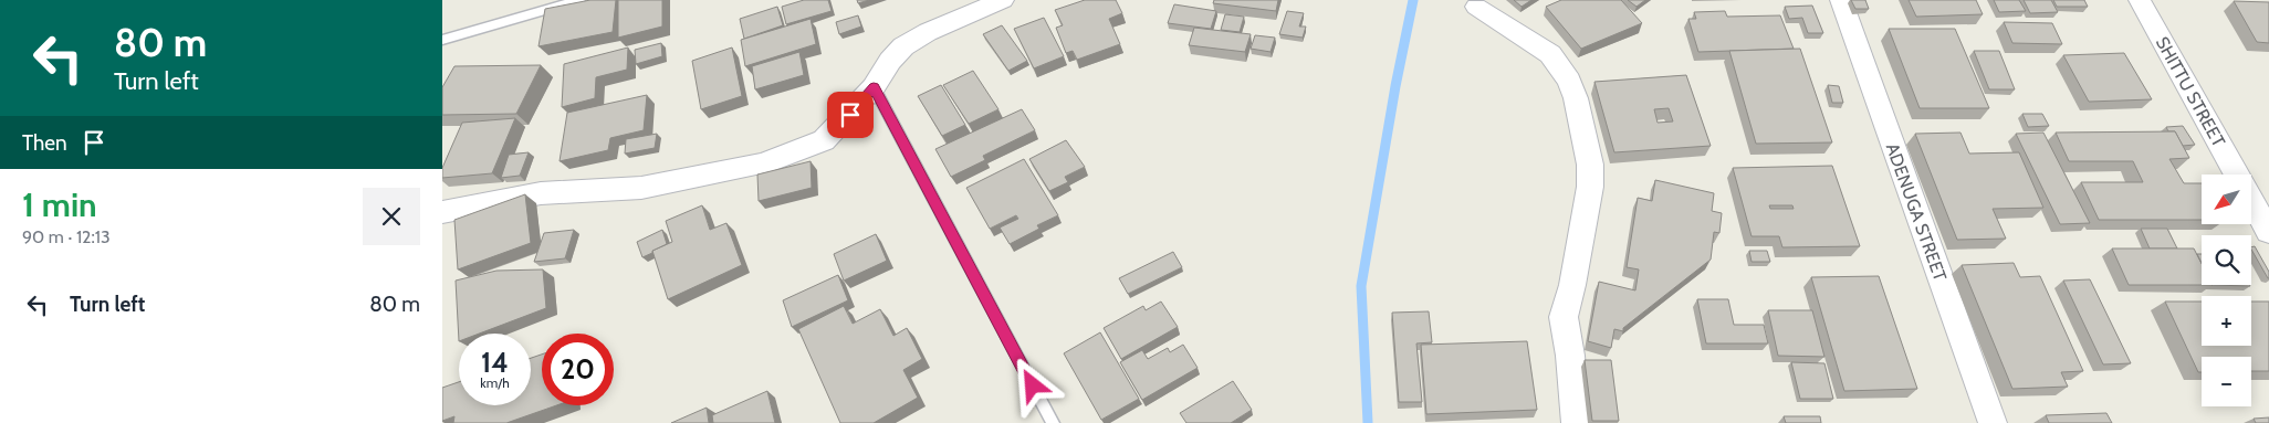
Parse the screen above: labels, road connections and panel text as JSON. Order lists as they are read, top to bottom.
{
  "streets": {
    "street": ["SHITTU STREET", "ADENUGA STREET"]
  },
  "north": "bottom left",
  "page": {
    "turn": ["80 m", "Turn left"],
    "then": "Then",
    "heading": ["1 min", "90 m · 12:13"],
    "map_buttons": ["+", "−"],
    "list": [
      {
        "name": "Turn left",
        "value": "80 m"
      }
    ],
    "speed": "14 km/h",
    "limit": "20"
  }
}
